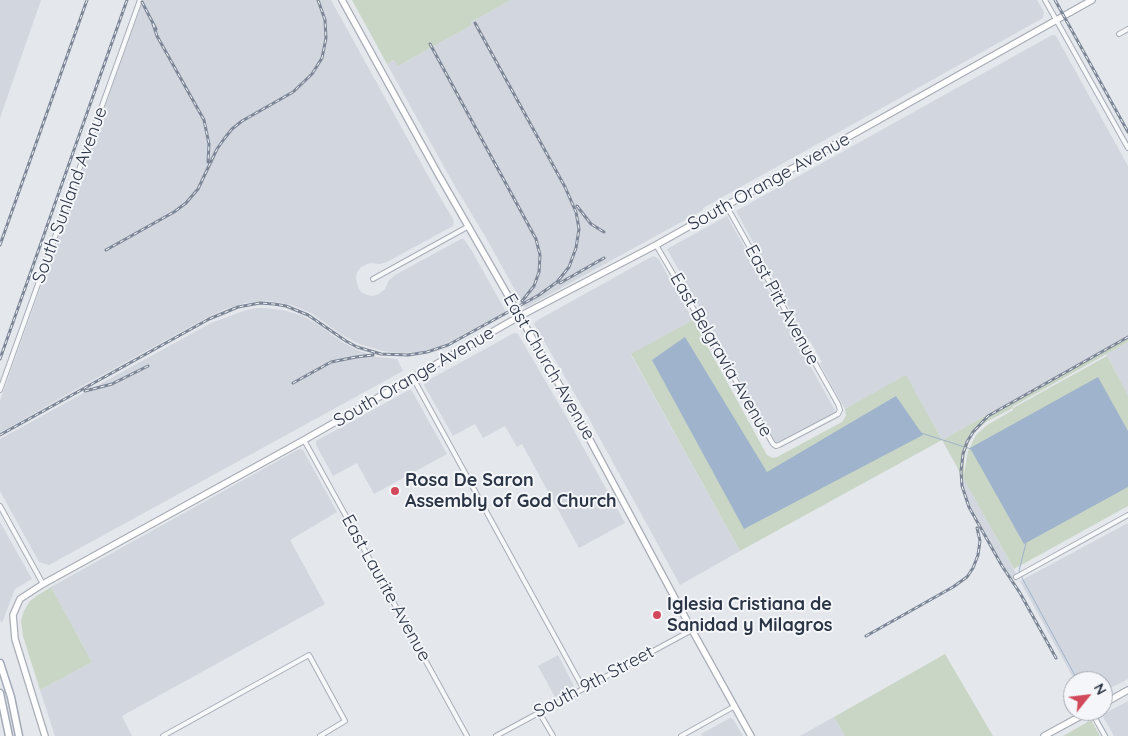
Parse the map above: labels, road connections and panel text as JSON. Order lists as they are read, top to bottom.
{
  "streets": {
    "street": [
      "South Orange Avenue",
      "South Sunland Avenue",
      "East Pitt Avenue",
      "East Belgravia Avenue",
      "East Church Avenue",
      "East Laurite Avenue",
      "South 9th Street"
    ]
  },
  "crossings": [
    ["South Orange Avenue", "East Pitt Avenue"],
    ["South Orange Avenue", "East Belgravia Avenue"],
    ["South Orange Avenue", "East Church Avenue"],
    ["South Orange Avenue", "East Laurite Avenue"],
    ["East Pitt Avenue", "East Belgravia Avenue"],
    ["East Church Avenue", "South 9th Street"]
  ],
  "places": ["Rosa De Saron Assembly of God Church", "Iglesia Cristiana de Sanidad y Milagros"],
  "north": "top right"
}
